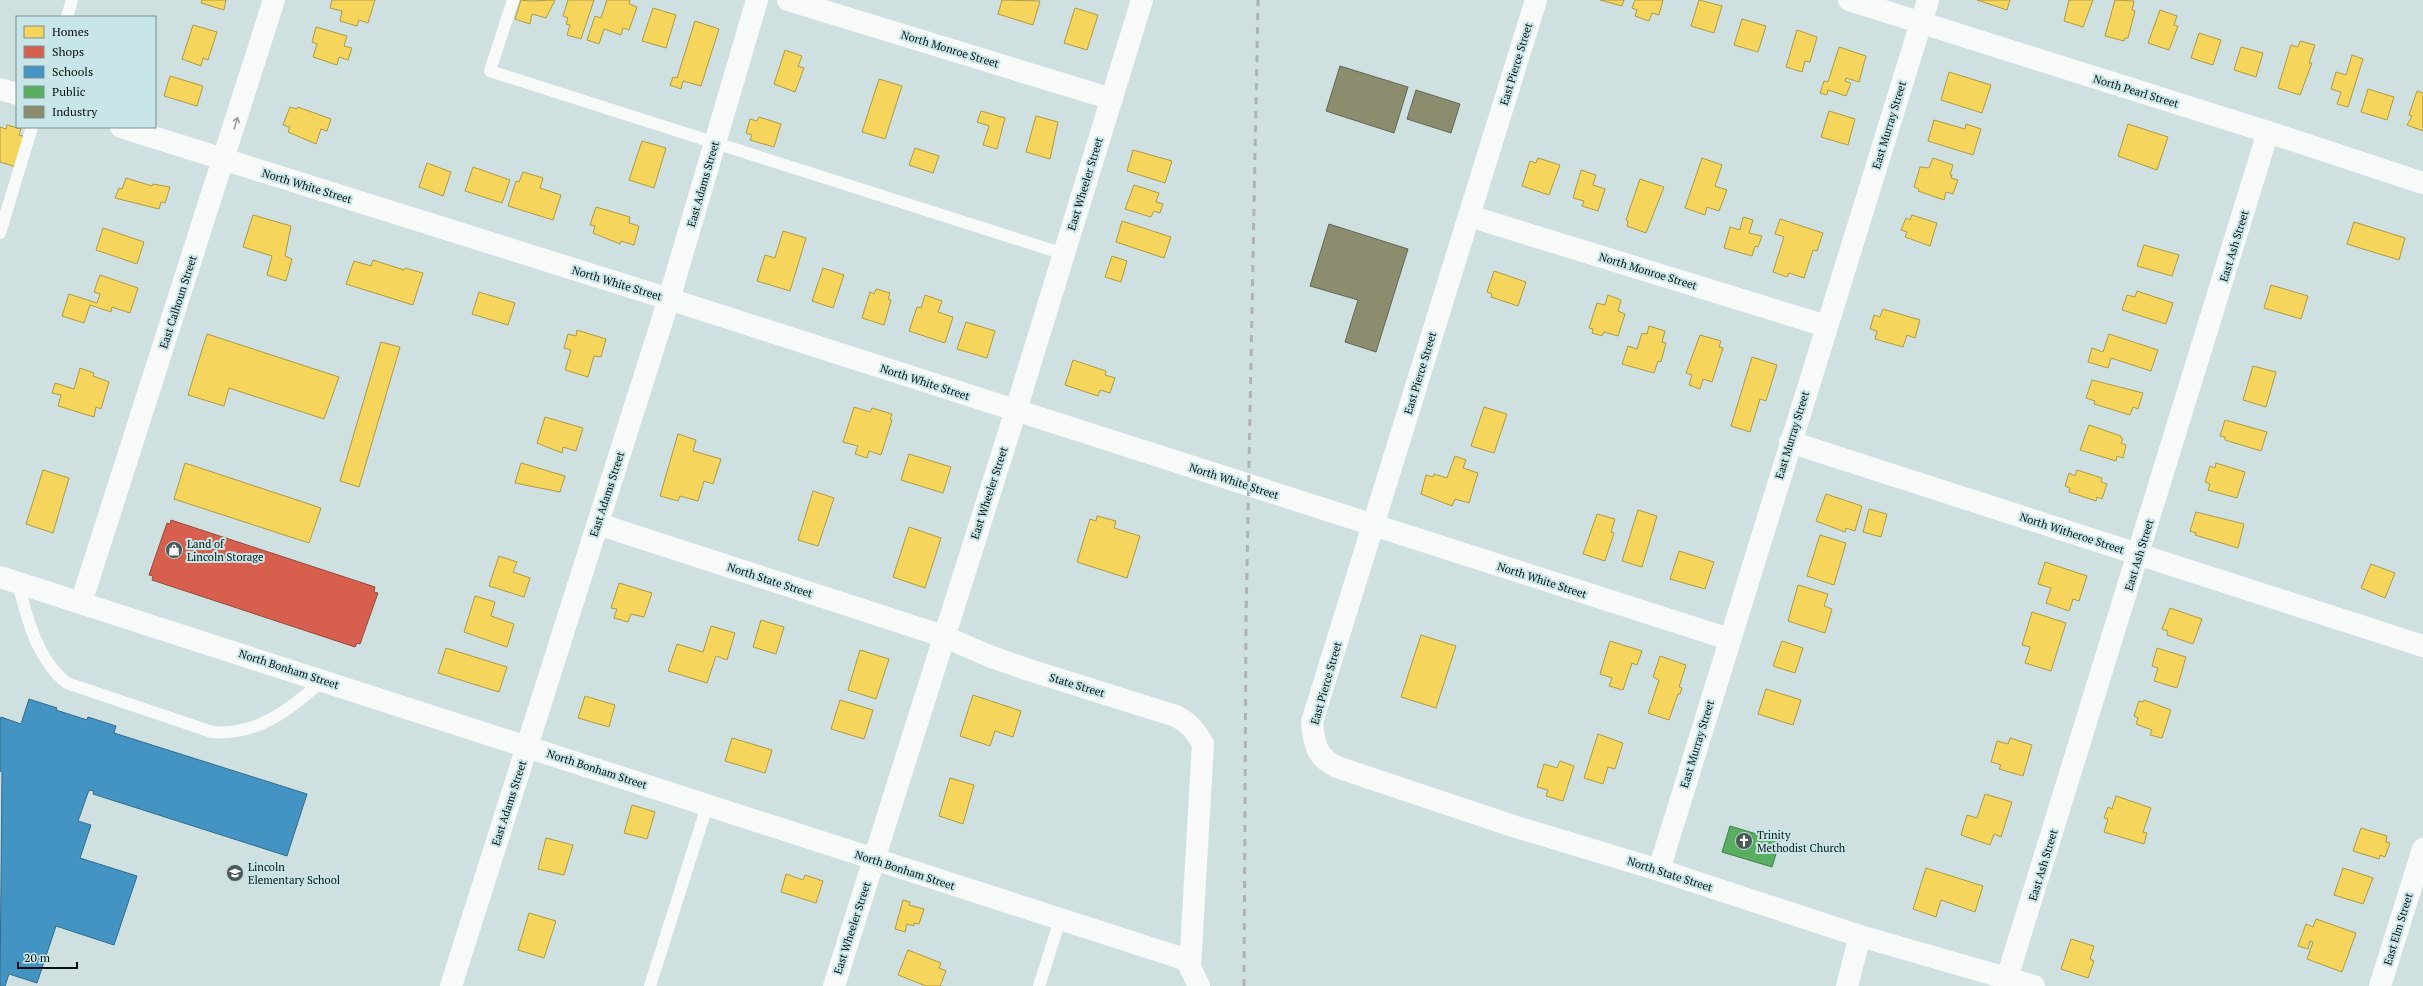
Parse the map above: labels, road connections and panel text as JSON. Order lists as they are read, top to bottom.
{
  "streets": {
    "street": [
      "North Monroe Street",
      "East Pierce Street",
      "North Pearl Street",
      "East Murray Street",
      "East Adams Street",
      "East Wheeler Street",
      "North White Street",
      "East Ash Street",
      "East Calhoun Street",
      "North Witheroe Street",
      "North State Street",
      "North Bonham Street",
      "State Street",
      "East Elm Street"
    ]
  },
  "crossings": [
    ["North Monroe Street", "East Pierce Street"],
    ["North Monroe Street", "East Murray Street"],
    ["North Monroe Street", "East Wheeler Street"],
    ["East Pierce Street", "North White Street"],
    ["East Pierce Street", "North State Street"],
    ["North Pearl Street", "East Murray Street"],
    ["North Pearl Street", "East Ash Street"],
    ["East Murray Street", "North White Street"],
    ["East Murray Street", "North Witheroe Street"],
    ["East Murray Street", "North State Street"],
    ["East Adams Street", "North White Street"],
    ["East Adams Street", "North State Street"],
    ["East Adams Street", "North Bonham Street"],
    ["East Wheeler Street", "North White Street"],
    ["East Wheeler Street", "North State Street"],
    ["East Wheeler Street", "North Bonham Street"],
    ["East Wheeler Street", "State Street"],
    ["North White Street", "East Calhoun Street"],
    ["East Ash Street", "North Witheroe Street"],
    ["East Ash Street", "North State Street"],
    ["East Calhoun Street", "North Bonham Street"],
    ["North State Street", "State Street"],
    ["North Bonham Street", "State Street"]
  ],
  "places": {
    "shop": ["Land of Lincoln Storage"],
    "church": ["Trinity Methodist Church"],
    "school or university": ["Lincoln Elementary School"]
  },
  "legend": [
    "Homes",
    "Shops",
    "Schools",
    "Public",
    "Industry"
  ],
  "scale_bar": "20 m"
}
